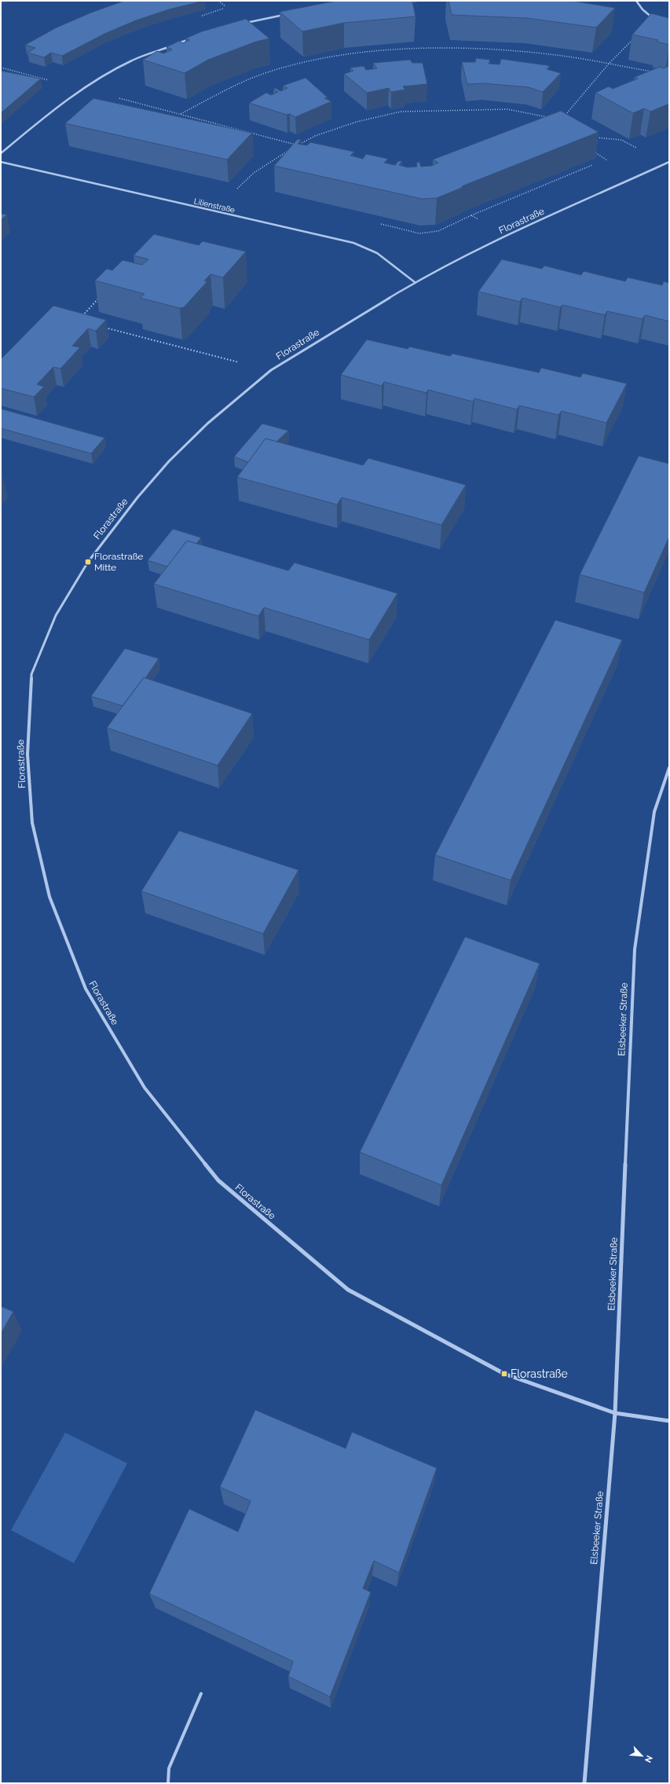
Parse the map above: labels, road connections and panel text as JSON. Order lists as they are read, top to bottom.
{
  "streets": {
    "street": ["Lilienstraße", "Florastraße", "Elsbeeker Straße"]
  },
  "crossings": [
    ["Lilienstraße", "Florastraße"],
    ["Florastraße", "Elsbeeker Straße"]
  ],
  "places": {
    "transit": ["Florastraße Mitte", "Florastraße"]
  },
  "north": "bottom right"
}
